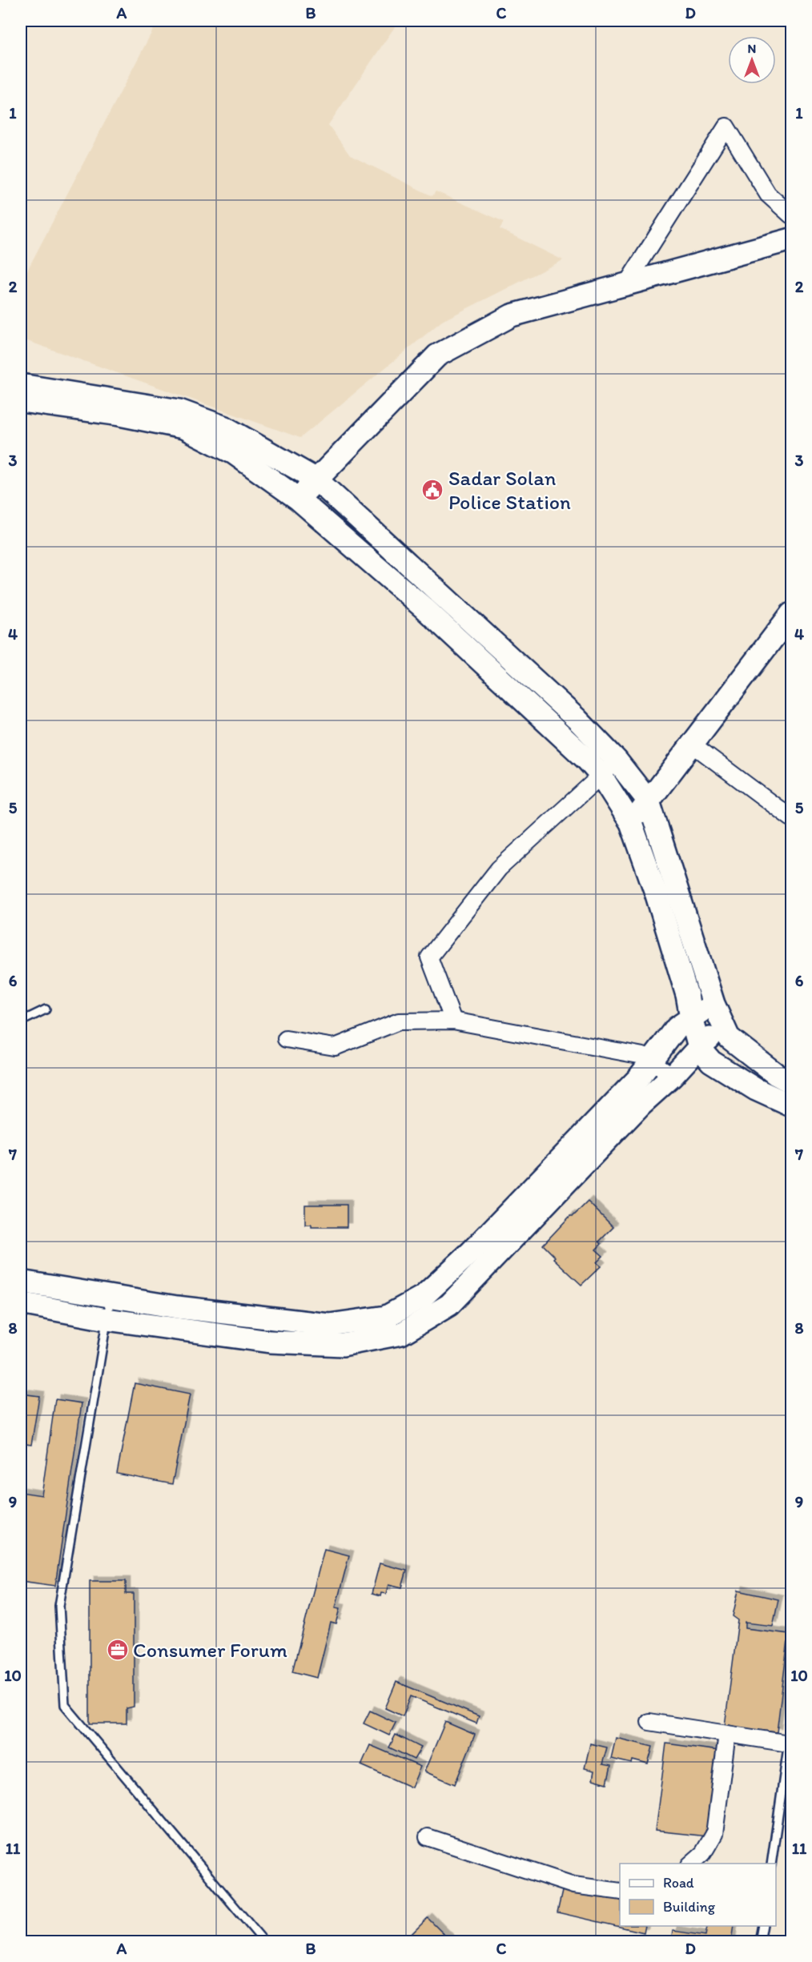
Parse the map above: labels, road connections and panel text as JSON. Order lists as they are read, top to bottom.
{
  "places": {
    "public building": ["Sadar Solan Police Station"],
    "office": ["Consumer Forum"]
  },
  "legend": ["Road", "Building"],
  "north": "top",
  "grid": {
    "columns": [
      "A",
      "B",
      "C",
      "D"
    ],
    "rows": [
      "1",
      "2",
      "3",
      "4",
      "5",
      "6",
      "7",
      "8",
      "9",
      "10",
      "11"
    ]
  }
}
